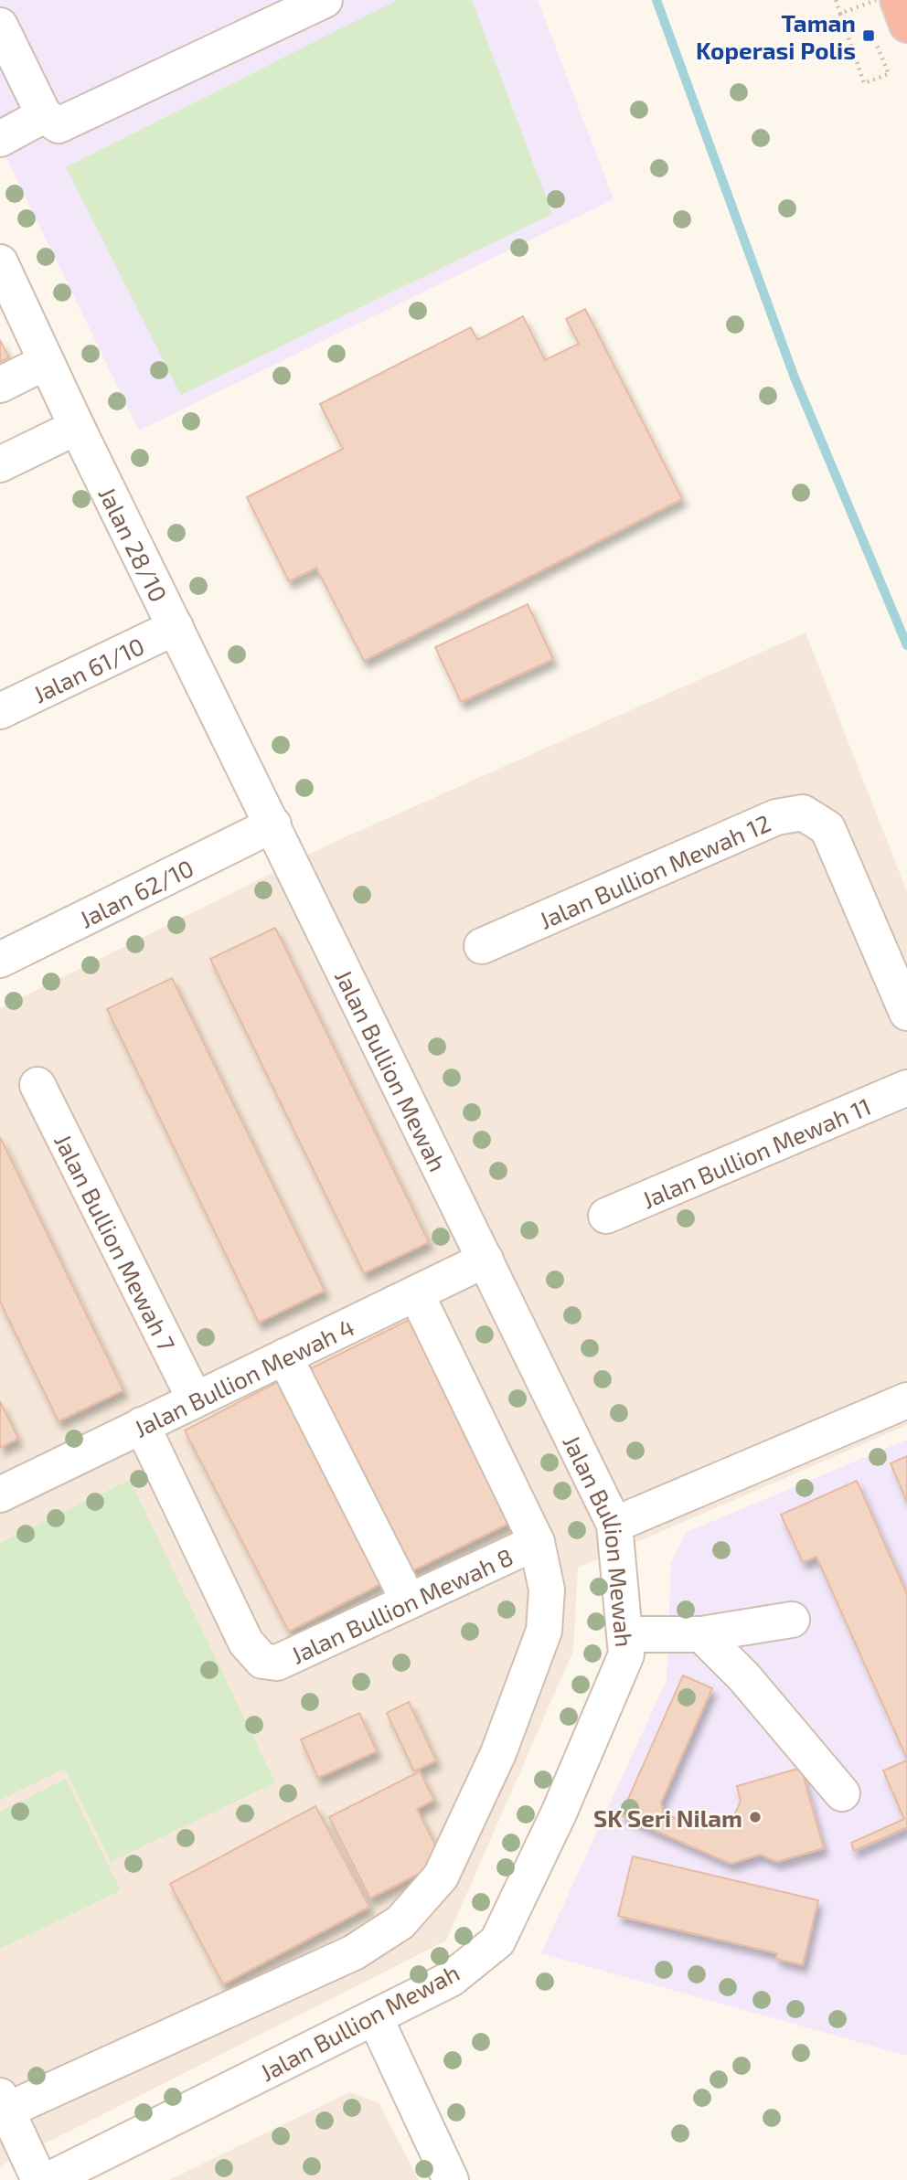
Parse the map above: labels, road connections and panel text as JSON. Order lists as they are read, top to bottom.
{
  "streets": {
    "street": [
      "Jalan 28/10",
      "Jalan 61/10",
      "Jalan Bullion Mewah 12",
      "Jalan 62/10",
      "Jalan Bullion Mewah",
      "Jalan Bullion Mewah 11",
      "Jalan Bullion Mewah 7",
      "Jalan Bullion Mewah 4",
      "Jalan Bullion Mewah 8"
    ]
  },
  "crossings": [
    ["Jalan 28/10", "Jalan 61/10"],
    ["Jalan 28/10", "Jalan 62/10"],
    ["Jalan 28/10", "Jalan Bullion Mewah"],
    ["Jalan 62/10", "Jalan Bullion Mewah"],
    ["Jalan Bullion Mewah", "Jalan Bullion Mewah 4"],
    ["Jalan Bullion Mewah 7", "Jalan Bullion Mewah 4"],
    ["Jalan Bullion Mewah 4", "Jalan Bullion Mewah 8"]
  ],
  "places": {
    "transit": ["Taman Koperasi Polis"],
    "other": ["SK Seri Nilam"]
  }
}
